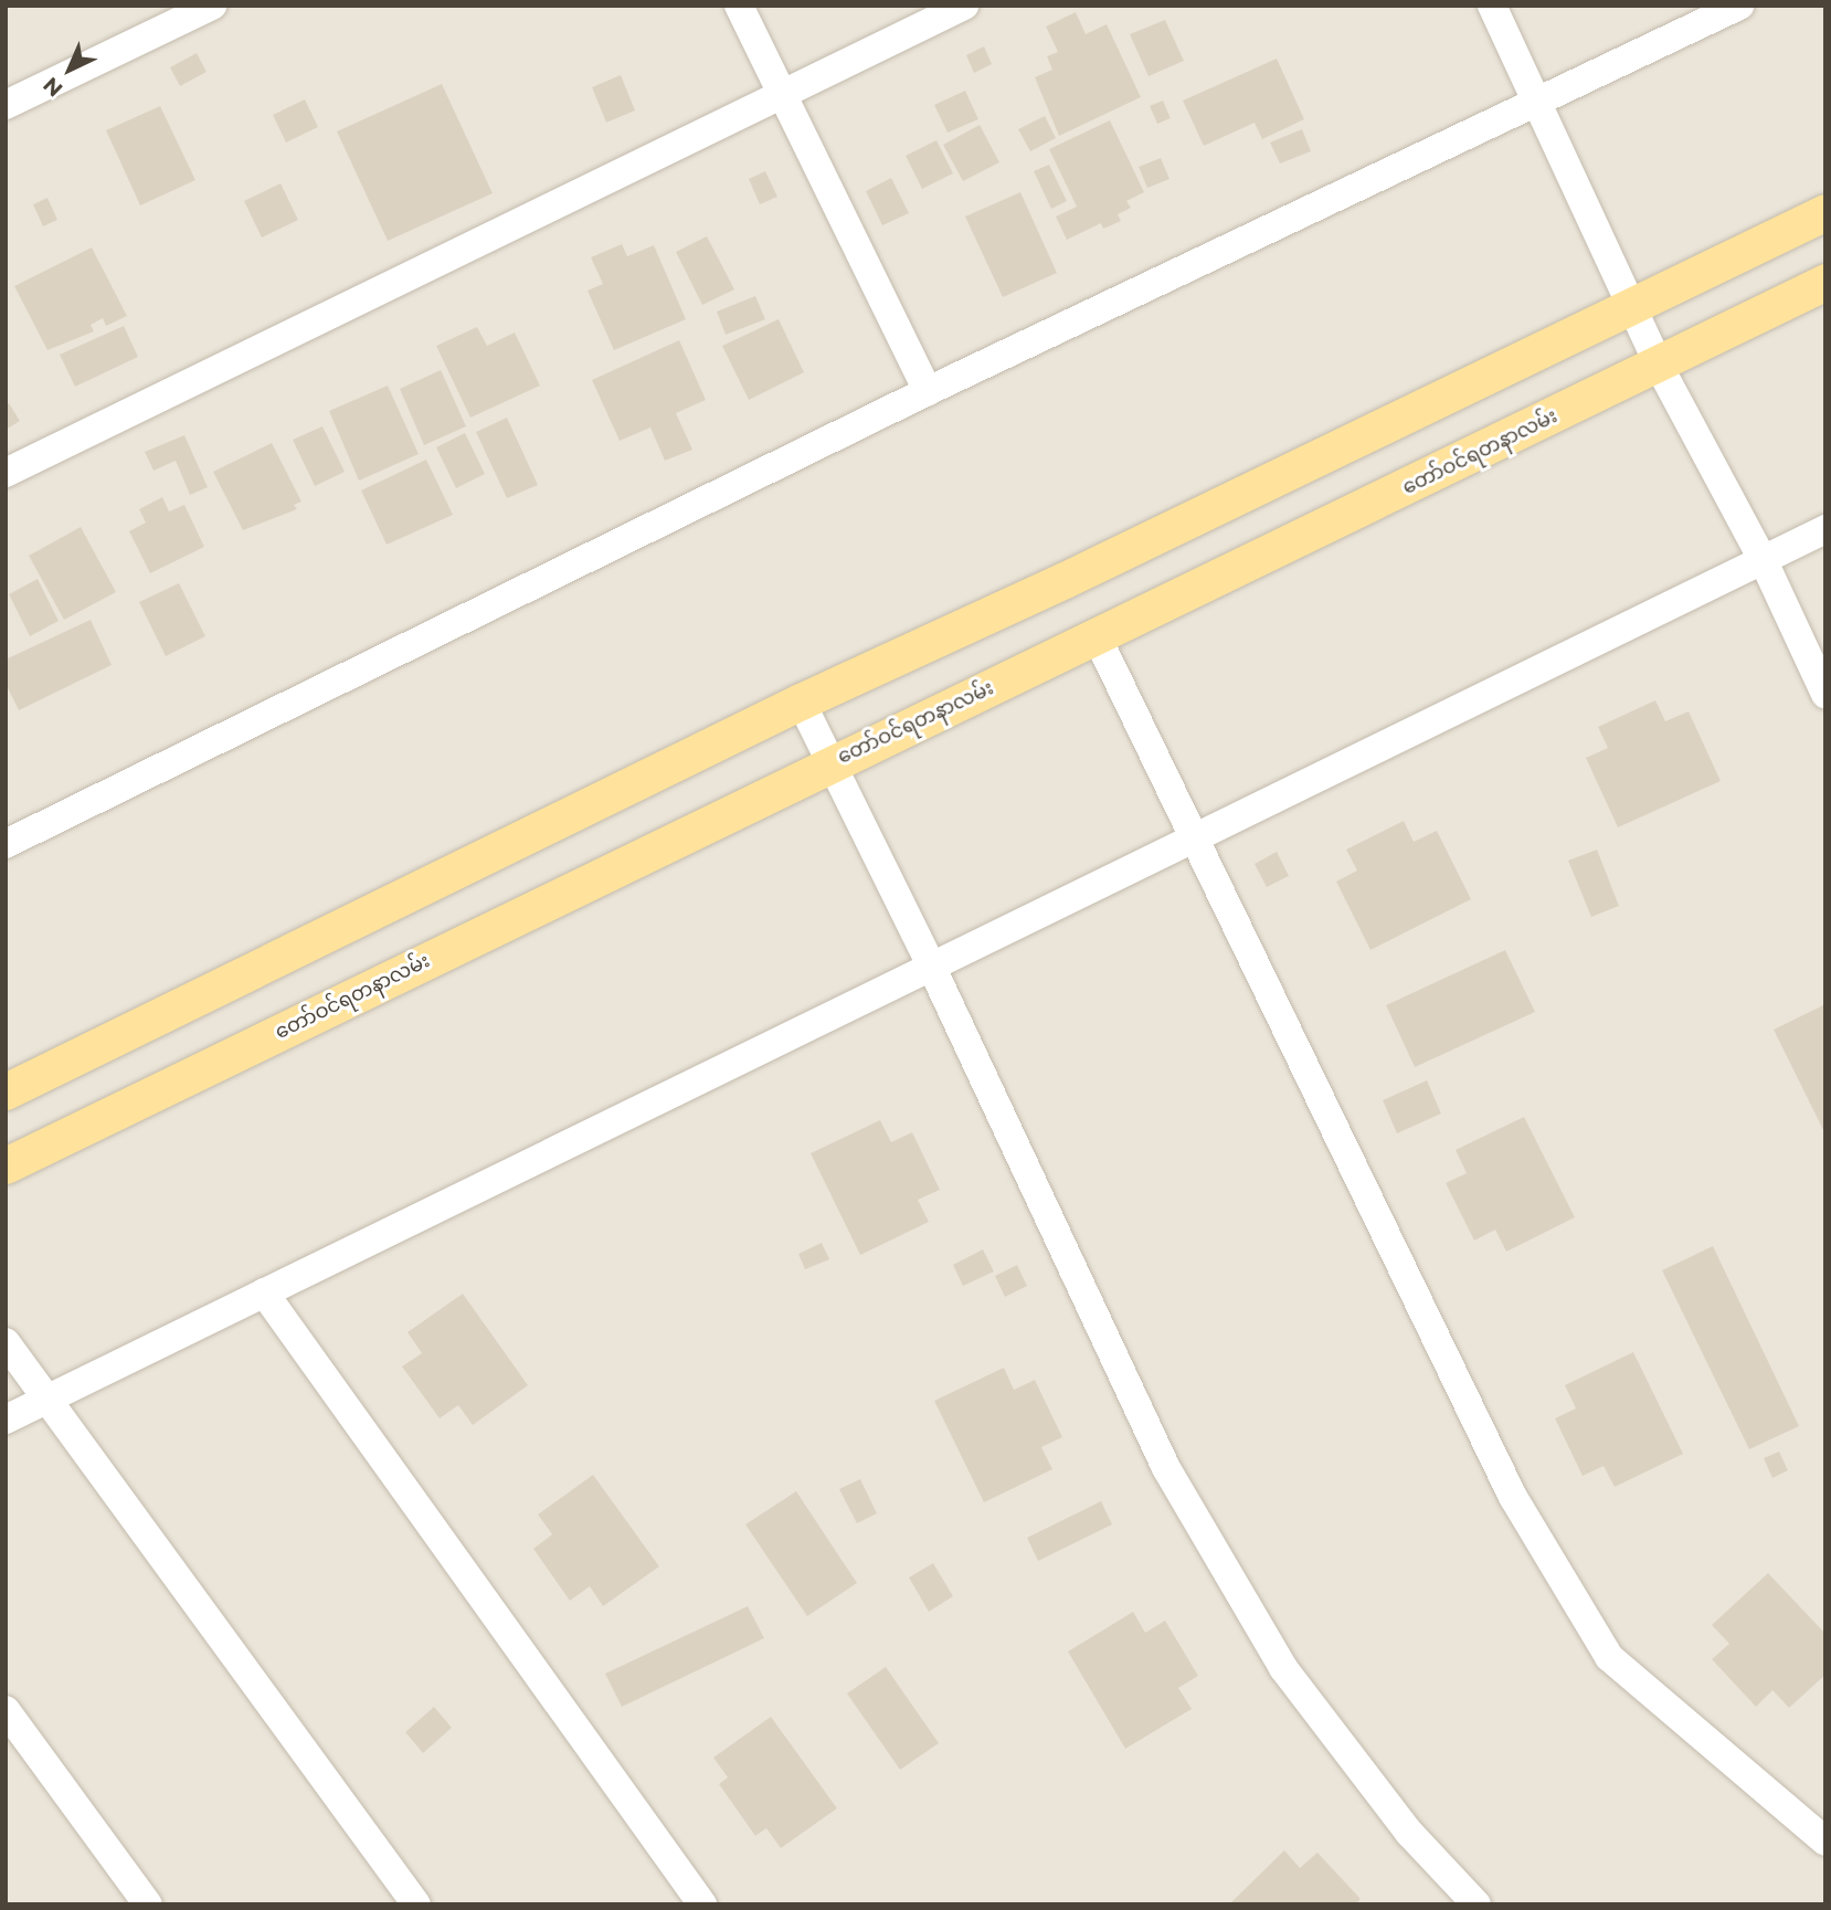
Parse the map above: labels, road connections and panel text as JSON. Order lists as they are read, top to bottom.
{
  "streets": {
    "main road": ["တော်ဝင်ရတနာလမ်း"]
  },
  "north": "bottom left"
}
